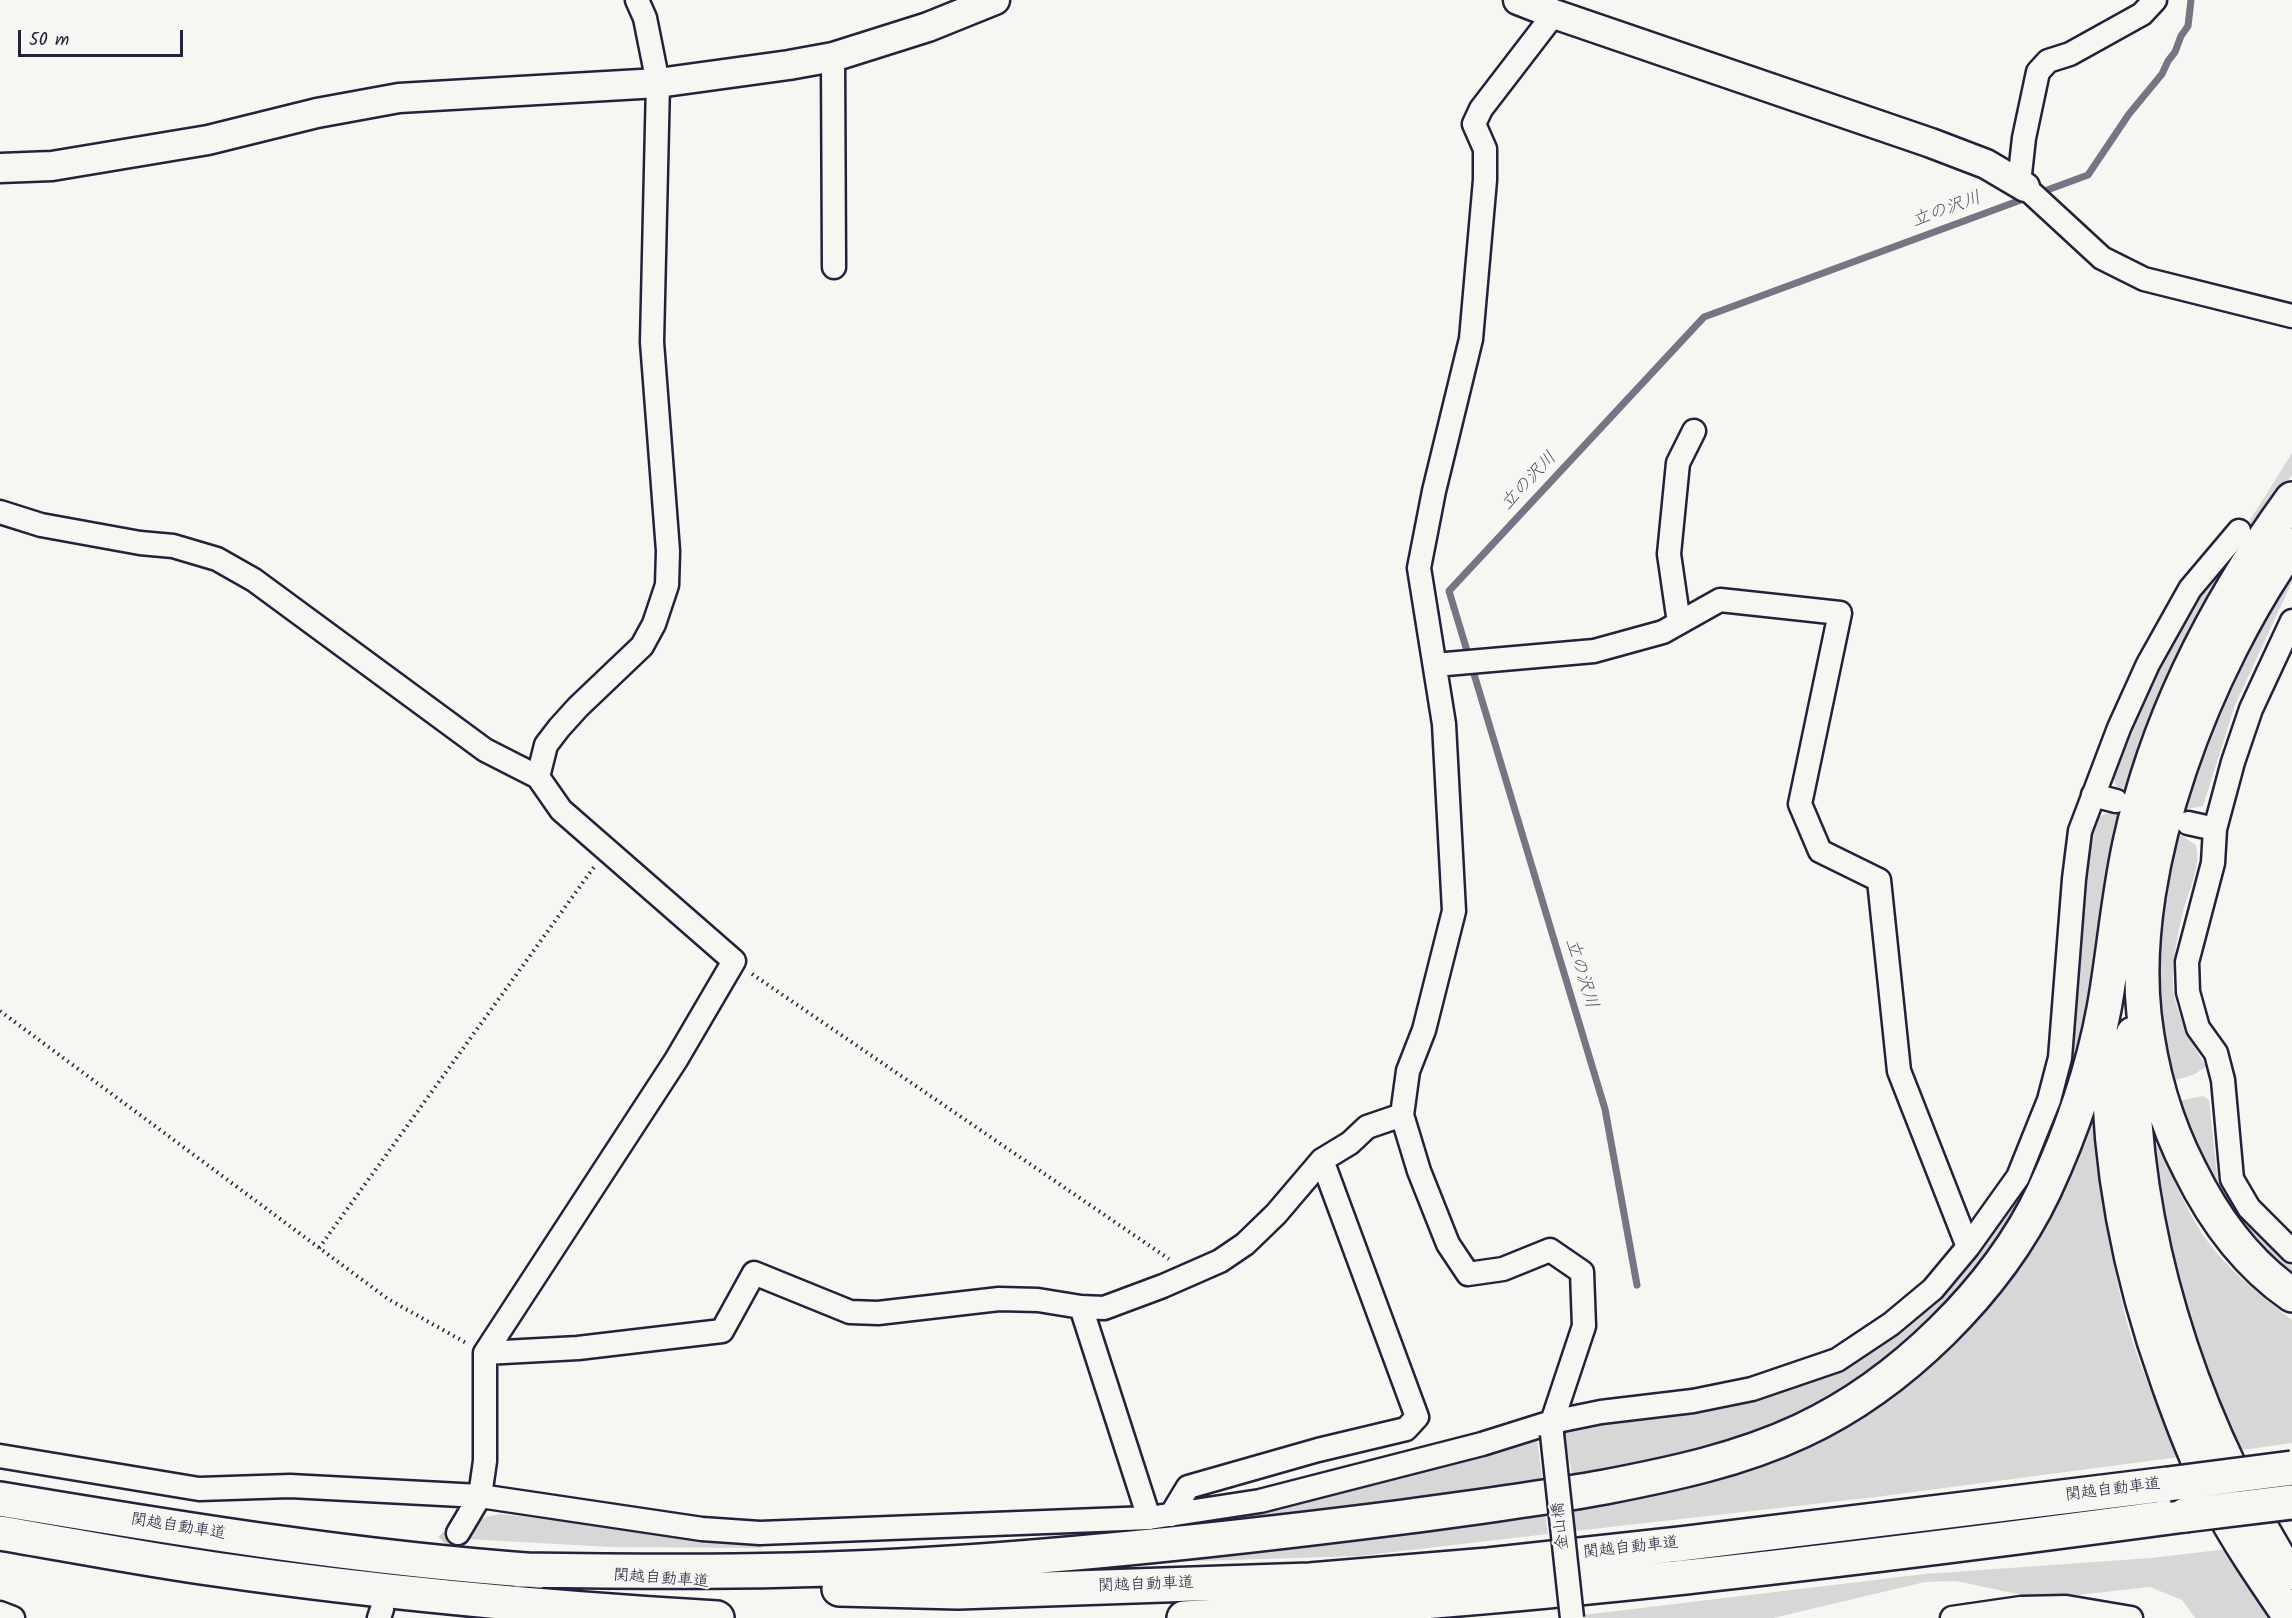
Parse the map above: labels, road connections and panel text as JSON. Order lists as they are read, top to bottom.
{
  "streets": {
    "highway": ["関越自動車道"],
    "street": ["金山橋"]
  },
  "water": ["立の沢川"],
  "scale_bar": "50 m"
}
